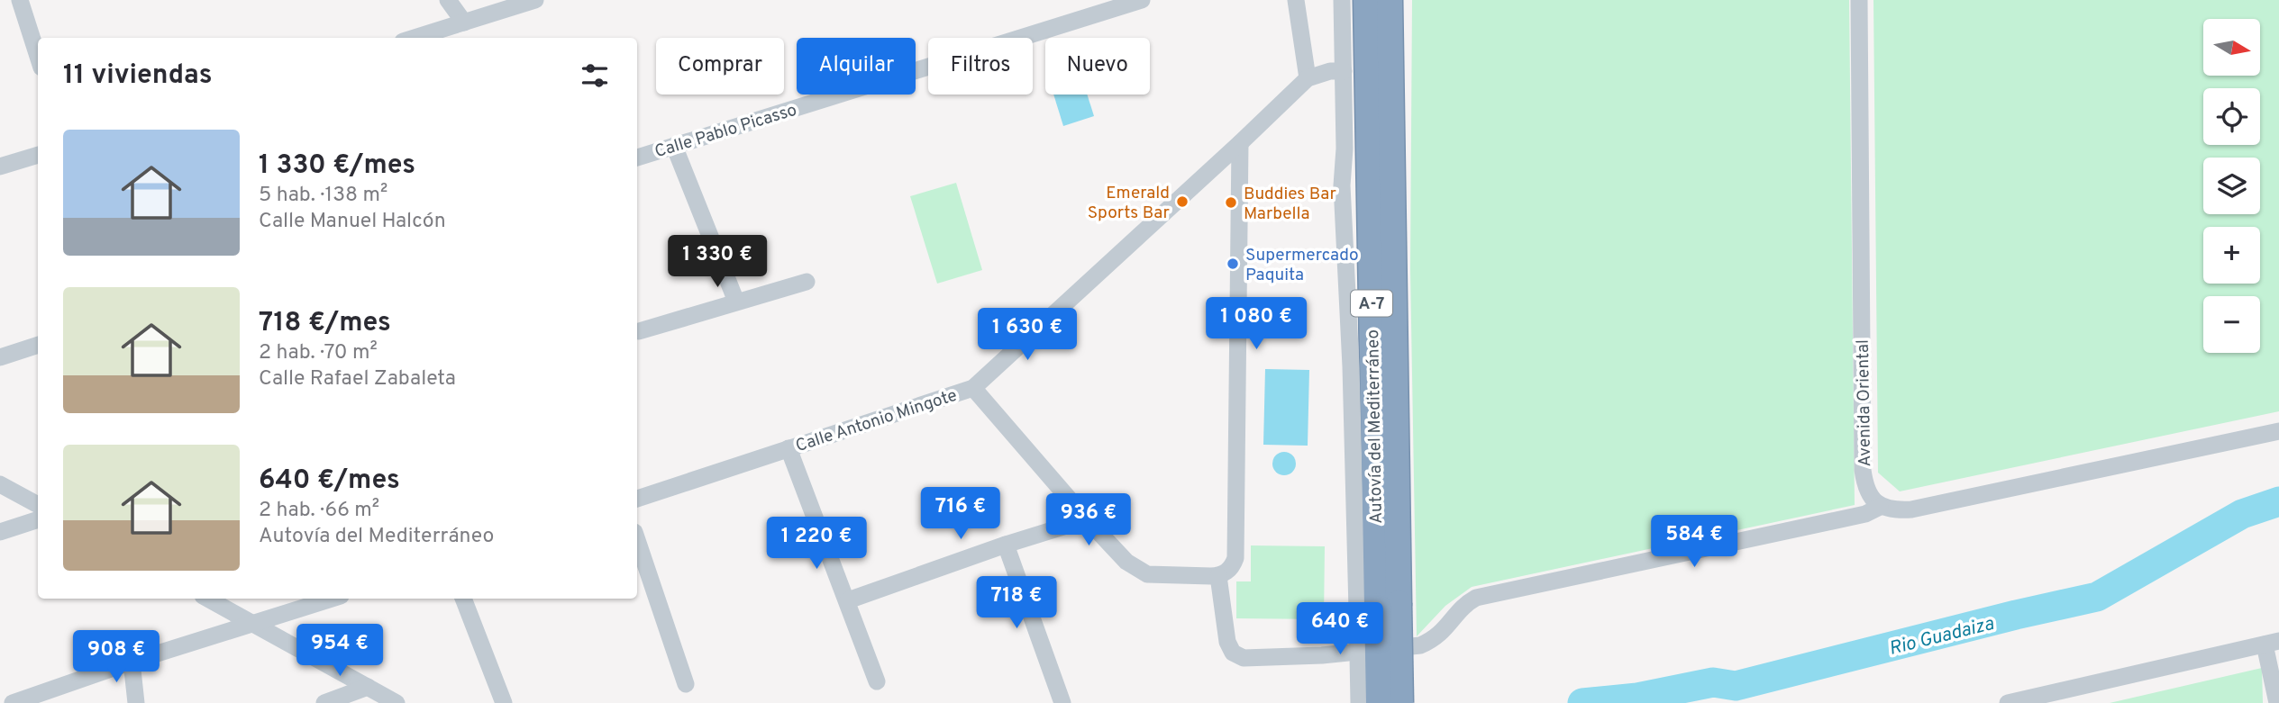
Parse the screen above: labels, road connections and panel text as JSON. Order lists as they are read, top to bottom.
{
  "streets": {
    "highway": ["A-7", "Autovía del Mediterráneo"],
    "street": ["Calle Pablo Picasso", "Avenida Oriental", "Calle Antonio Mingote"]
  },
  "water": ["Rio Guadaiza"],
  "places": ["Emerald Sports Bar", "Buddies Bar Marbella", "Supermercado Paquita"],
  "north": "right",
  "page": {
    "map_buttons": ["+", "−"],
    "chip": [
      "Comprar",
      "Alquilar",
      "Filtros",
      "Nuevo"
    ],
    "heading": "11 viviendas",
    "list": [
      {
        "name": "1 330 €/mes",
        "note": "5 hab. · 138 m² · Calle Manuel Halcón"
      },
      {
        "name": "718 €/mes",
        "note": "2 hab. · 70 m² · Calle Rafael Zabaleta"
      },
      {
        "name": "640 €/mes",
        "note": "2 hab. · 66 m² · Autovía del Mediterráneo"
      }
    ],
    "price": [
      "1 330 €",
      "1 080 €",
      "1 630 €",
      "716 €",
      "936 €",
      "584 €",
      "1 220 €",
      "718 €",
      "640 €",
      "954 €",
      "908 €"
    ]
  }
}
